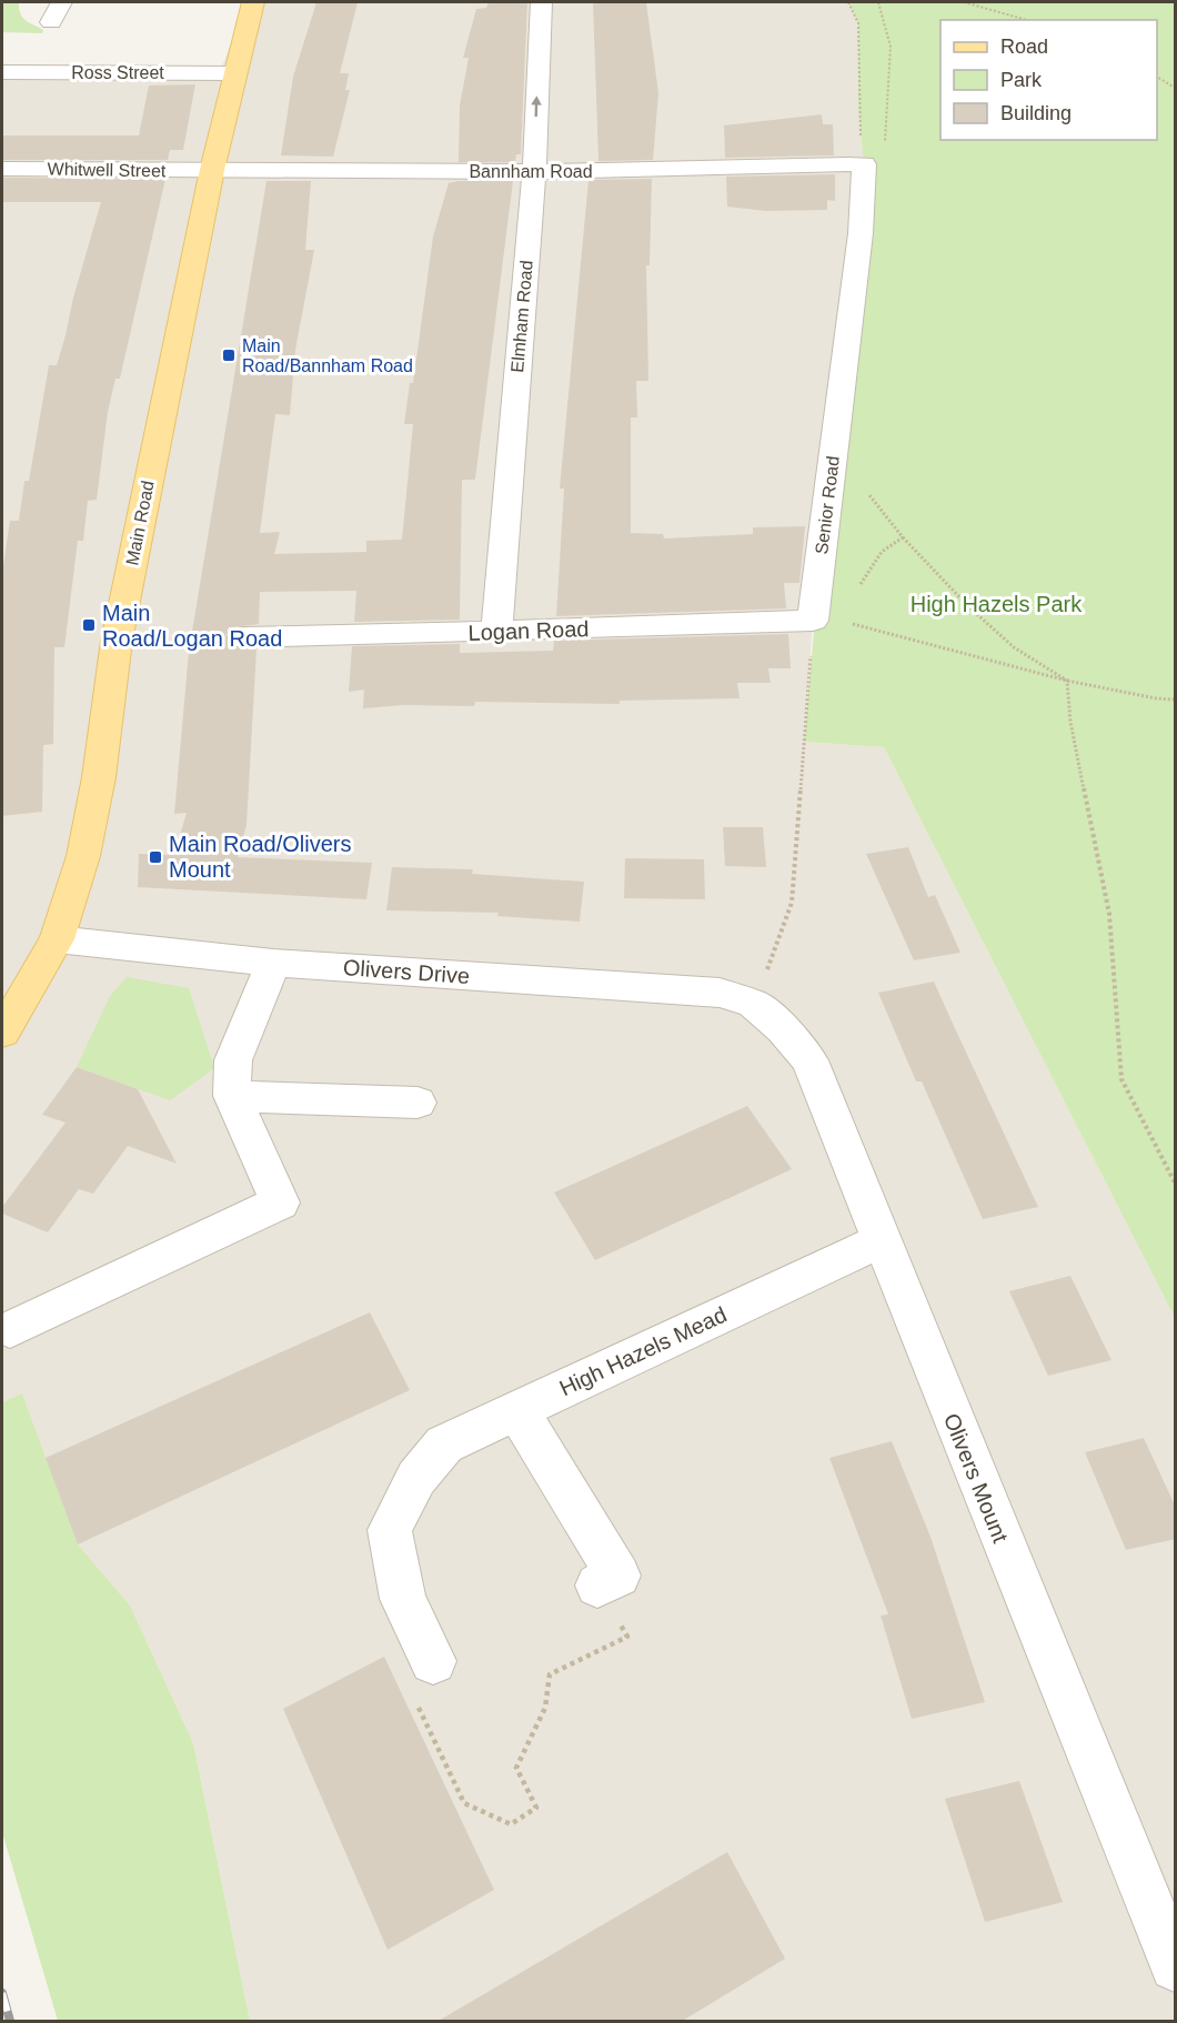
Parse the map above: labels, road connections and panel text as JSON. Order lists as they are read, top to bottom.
{
  "streets": {
    "main road": ["Main Road"],
    "street": [
      "Ross Street",
      "Whitwell Street",
      "Bannham Road",
      "Elmham Road",
      "Senior Road",
      "Logan Road",
      "Olivers Drive",
      "High Hazels Mead",
      "Olivers Mount"
    ]
  },
  "crossings": [
    ["Ross Street", "Main Road"],
    ["Whitwell Street", "Bannham Road"],
    ["Whitwell Street", "Main Road"],
    ["Bannham Road", "Elmham Road"],
    ["Bannham Road", "Senior Road"],
    ["Bannham Road", "Main Road"],
    ["Elmham Road", "Logan Road"],
    ["Senior Road", "Logan Road"],
    ["Main Road", "Olivers Drive"],
    ["Olivers Drive", "Olivers Mount"],
    ["High Hazels Mead", "Olivers Mount"]
  ],
  "parks": ["High Hazels Park"],
  "places": {
    "transit": ["Main Road/Bannham Road", "Main Road/Logan Road", "Main Road/Olivers Mount"]
  },
  "legend": ["Road", "Park", "Building"]
}
